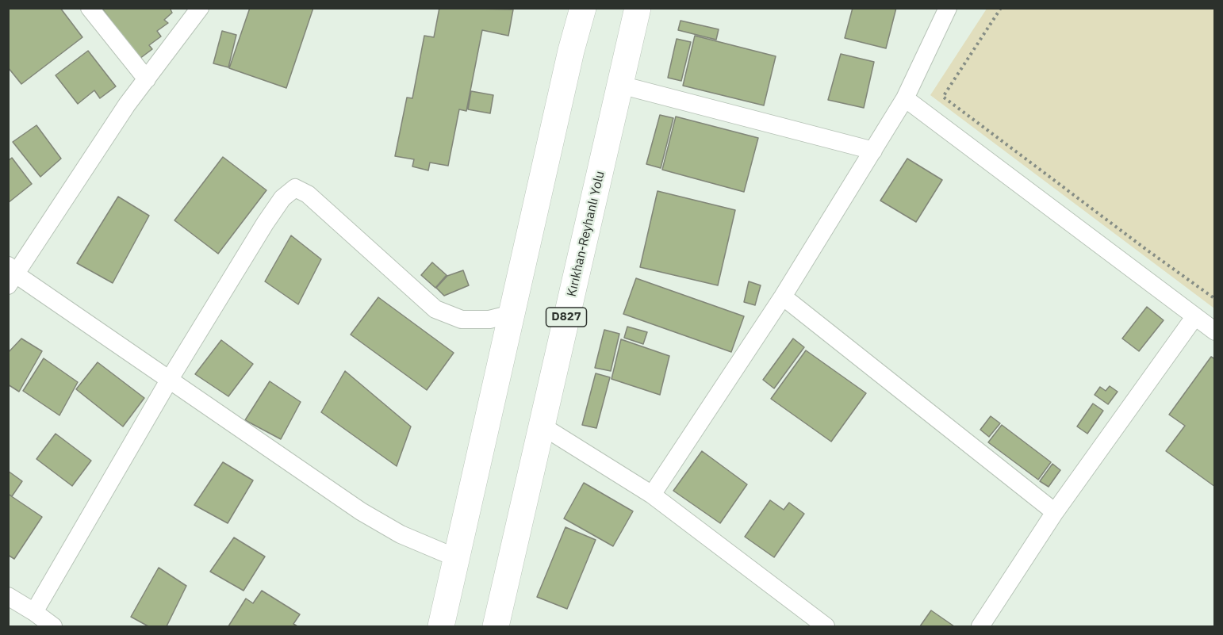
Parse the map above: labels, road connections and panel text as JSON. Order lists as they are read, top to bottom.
{
  "streets": {
    "highway": ["Kırıkhan-Reyhanlı Yolu", "D827"]
  }
}
